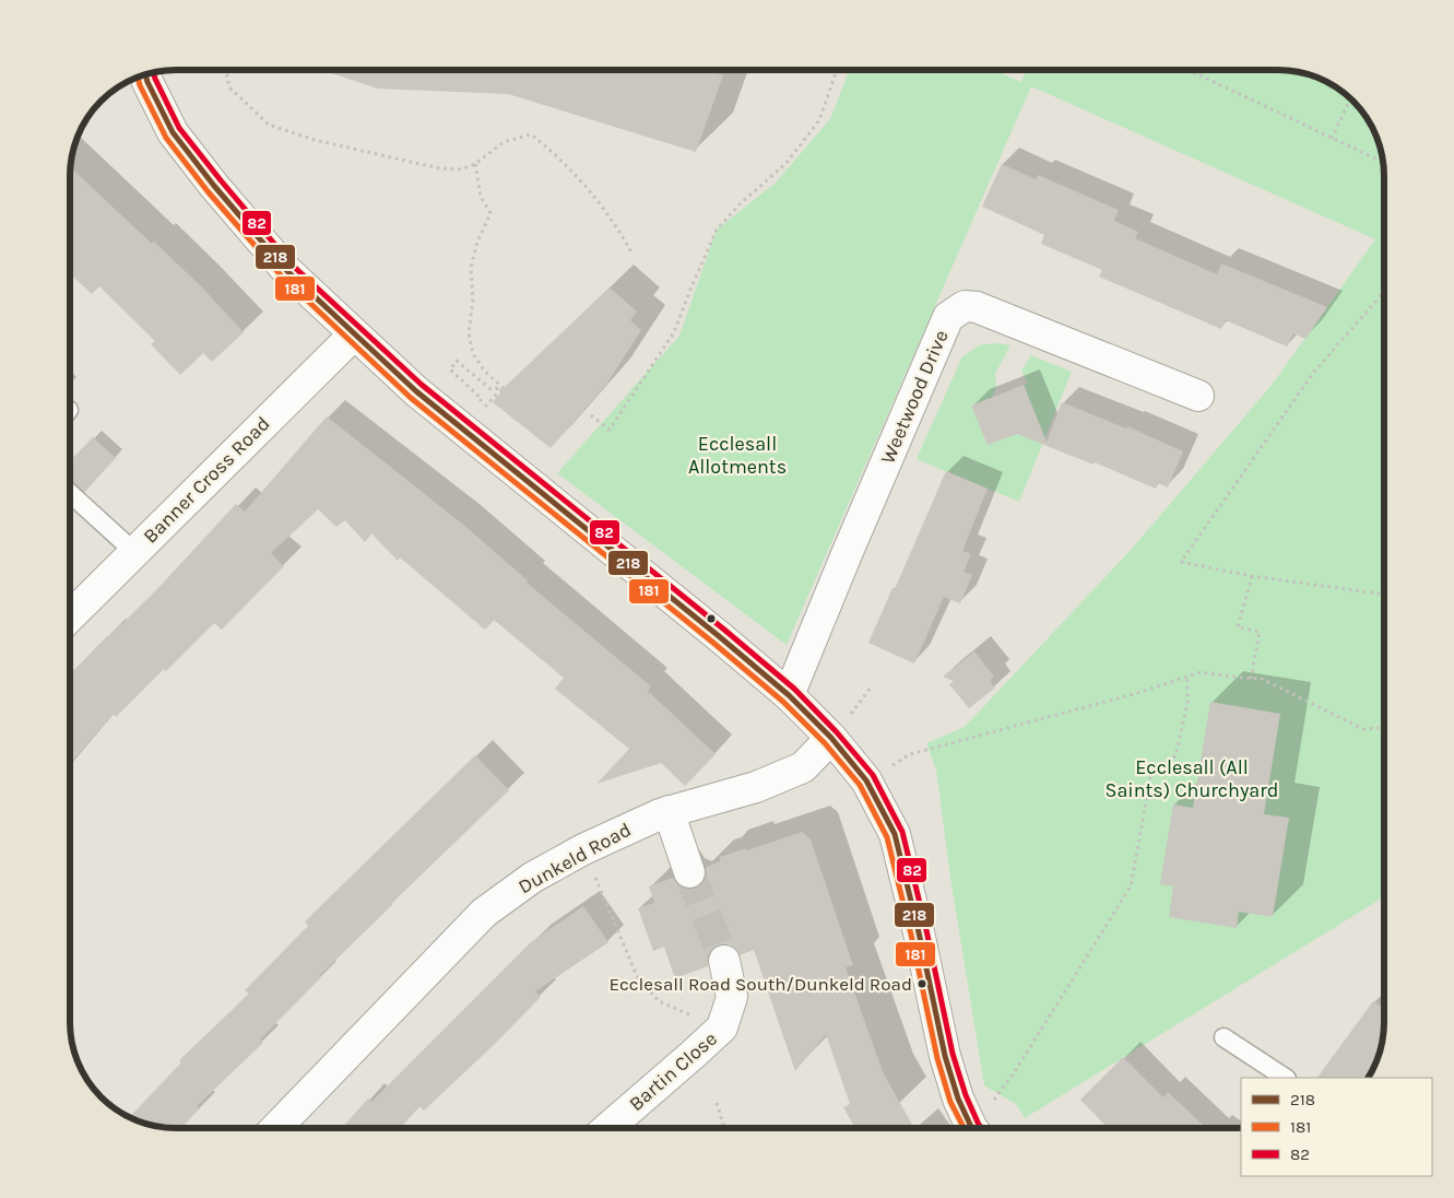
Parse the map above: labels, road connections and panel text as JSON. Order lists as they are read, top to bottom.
{
  "streets": {
    "street": [
      "Weetwood Drive",
      "Banner Cross Road",
      "Dunkeld Road",
      "Bartin Close"
    ]
  },
  "parks": ["Ecclesall Allotments", "Ecclesall (All Saints) Churchyard"],
  "places": ["Ecclesall Road South/Dunkeld Road"],
  "lines": ["transit line 82", "transit line 218", "transit line 181"],
  "legend": ["218", "181", "82"]
}
